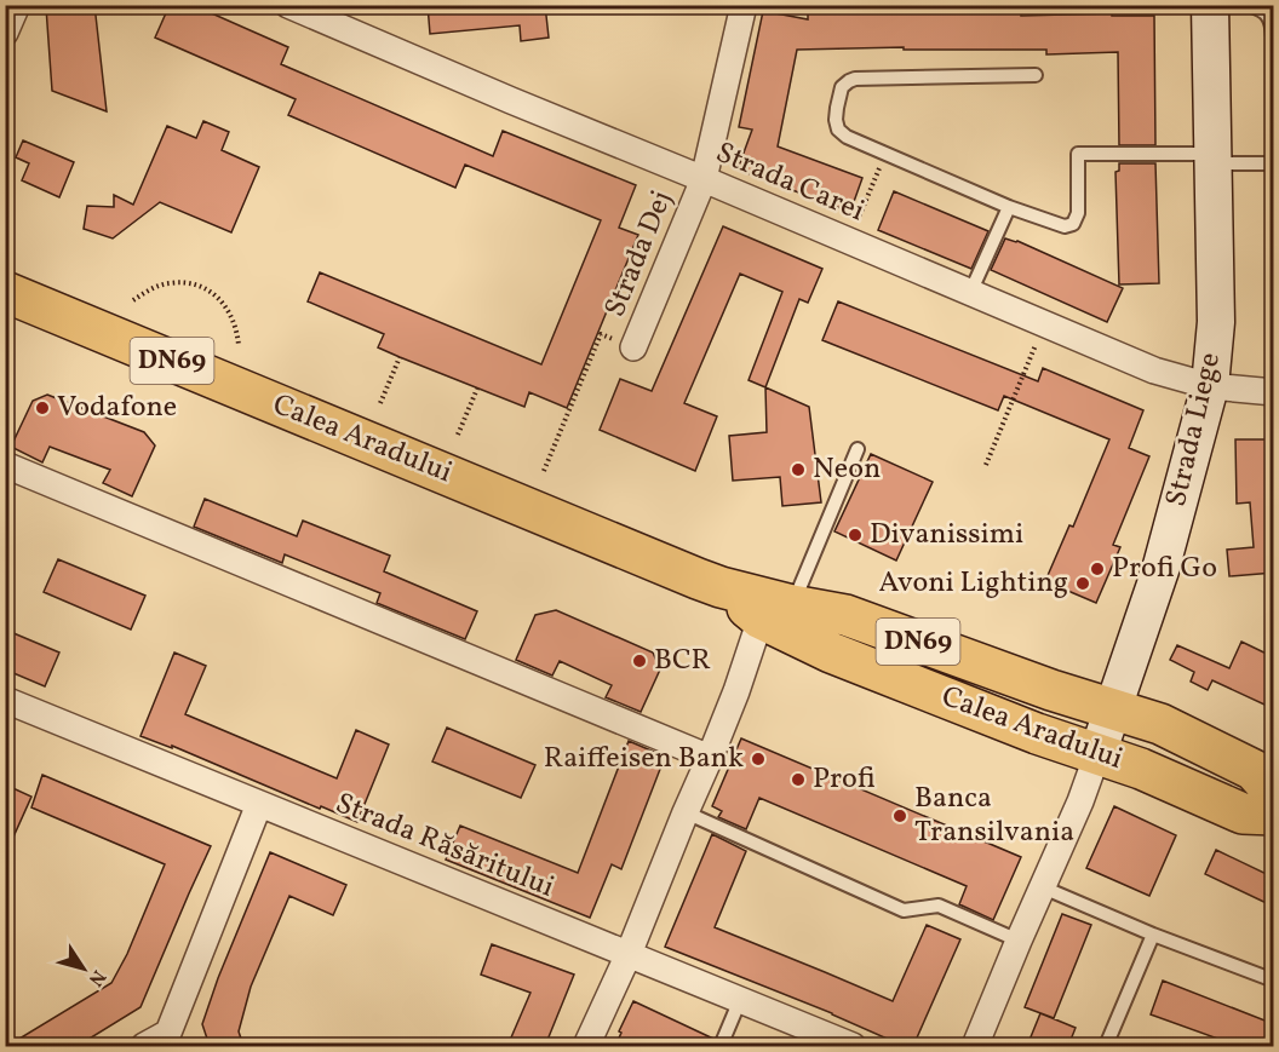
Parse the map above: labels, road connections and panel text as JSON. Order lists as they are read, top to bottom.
{
  "streets": {
    "main road": ["DN69", "Calea Aradului"],
    "street": [
      "Strada Carei",
      "Strada Dej",
      "Strada Liege",
      "Strada Răsăritului"
    ]
  },
  "crossings": [
    ["Strada Carei", "Strada Dej"],
    ["Strada Carei", "Strada Liege"],
    ["Strada Liege", "Calea Aradului"]
  ],
  "places": [
    "Vodafone",
    "Neon",
    "Divanissimi",
    "Profi Go",
    "Avoni Lighting",
    "BCR",
    "Raiffeisen Bank",
    "Profi",
    "Banca Transilvania"
  ],
  "north": "bottom right"
}
